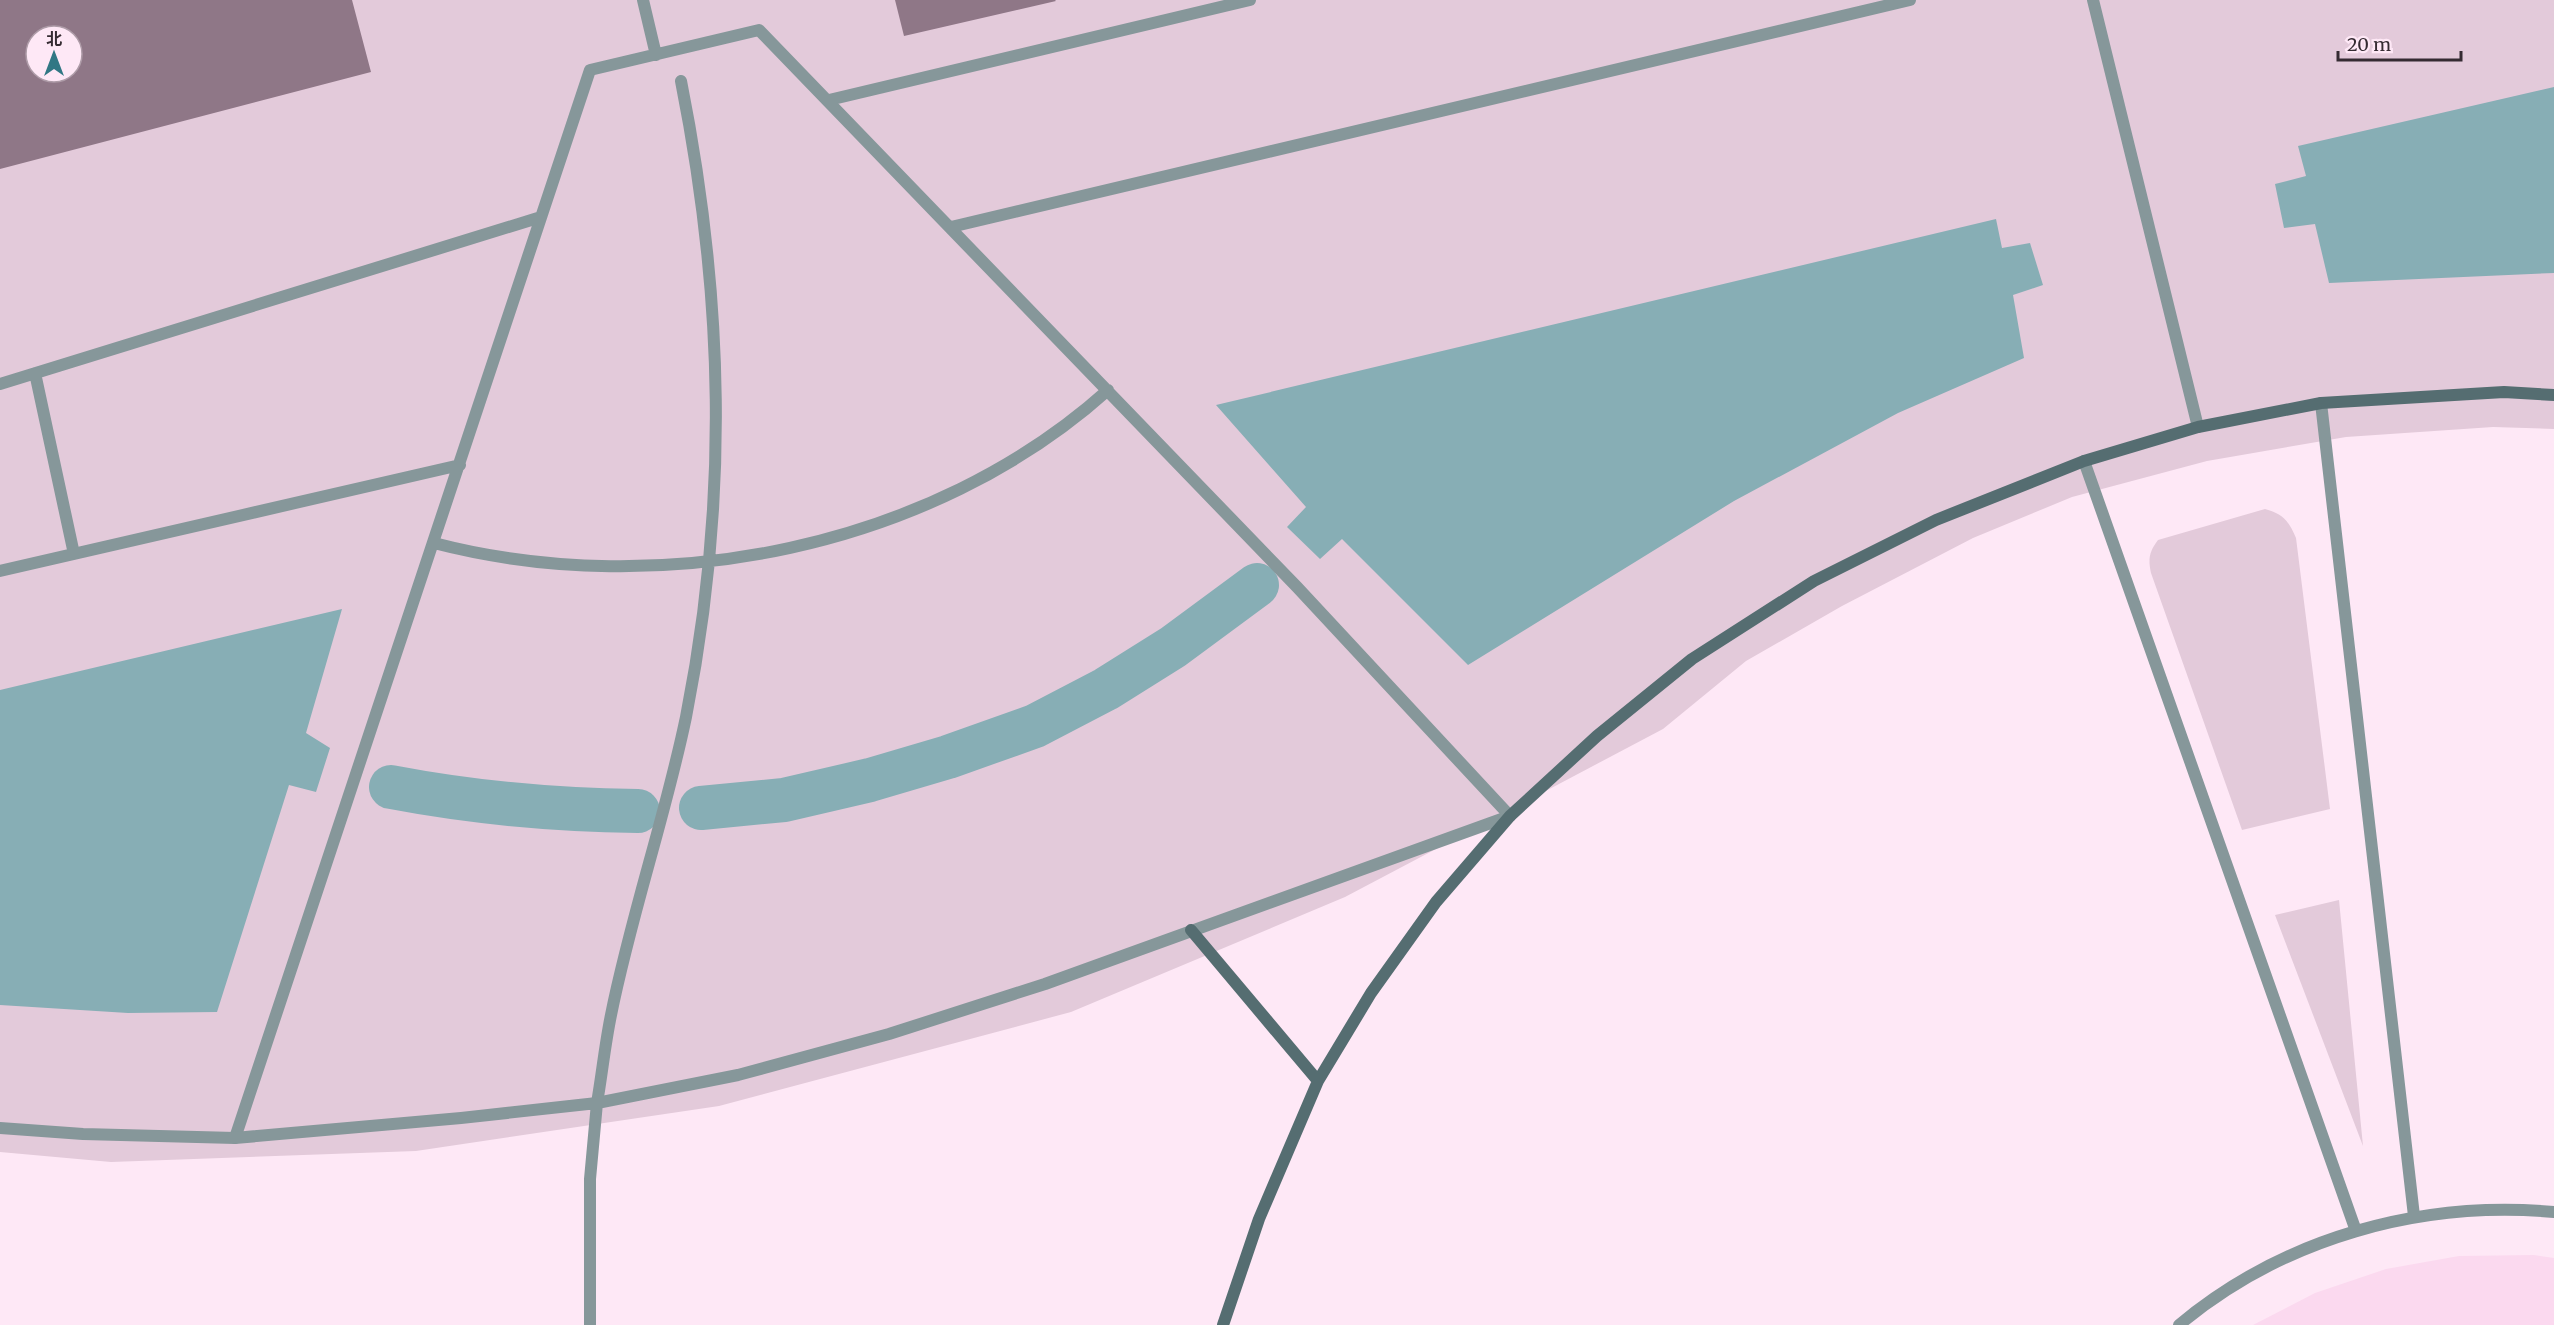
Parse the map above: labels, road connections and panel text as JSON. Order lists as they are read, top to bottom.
{
  "scale_bar": "20 m",
  "north": "top"
}
